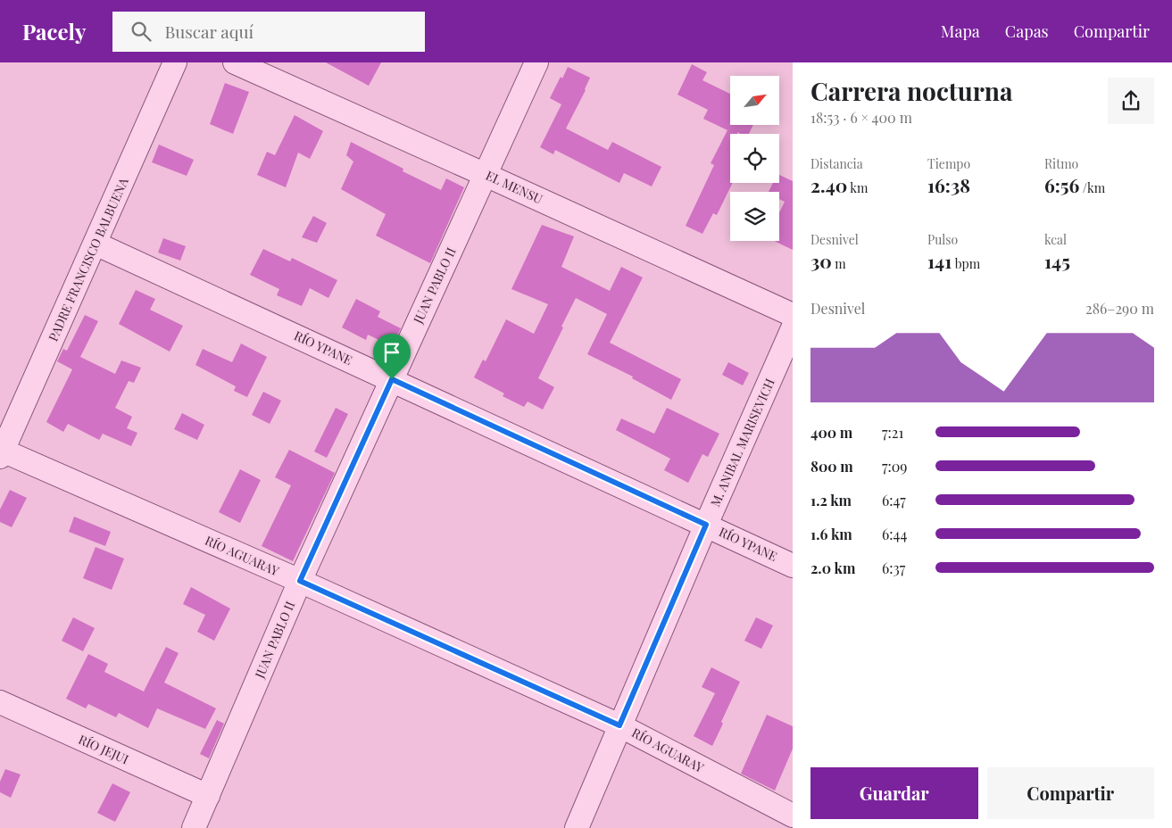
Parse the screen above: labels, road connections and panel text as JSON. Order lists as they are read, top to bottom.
{
  "streets": {
    "street": [
      "EL MENSU",
      "PADRE FRANCISCO BALBUENA",
      "JUAN PABLO II",
      "RÍO YPANE",
      "M. ANIBAL MARISEVICH",
      "RÍO AGUARAY",
      "RÍO JEJUI"
    ]
  },
  "crossings": [
    ["EL MENSU", "JUAN PABLO II"],
    ["PADRE FRANCISCO BALBUENA", "RÍO YPANE"],
    ["PADRE FRANCISCO BALBUENA", "RÍO AGUARAY"],
    ["JUAN PABLO II", "RÍO YPANE"],
    ["JUAN PABLO II", "RÍO AGUARAY"],
    ["JUAN PABLO II", "RÍO JEJUI"],
    ["RÍO YPANE", "M. ANIBAL MARISEVICH"],
    ["M. ANIBAL MARISEVICH", "RÍO AGUARAY"]
  ],
  "north": "top right",
  "page": {
    "header": "Pacely",
    "search": "Buscar aquí",
    "nav": ["Mapa", "Capas", "Compartir"],
    "heading": ["Carrera nocturna", "18:53 · 6 × 400 m"],
    "stats": [
      ["Distancia", "2.40 km"],
      ["Tiempo", "16:38"],
      ["Ritmo", "6:56 /km"],
      ["Desnivel", "30 m"],
      ["Pulso", "141 bpm"],
      ["kcal", "145"]
    ],
    "chart": ["Desnivel", "286–290 m"],
    "list": [
      {
        "name": "400 m",
        "note": "7:21"
      },
      {
        "name": "800 m",
        "note": "7:09"
      },
      {
        "name": "1.2 km",
        "note": "6:47"
      },
      {
        "name": "1.6 km",
        "note": "6:44"
      },
      {
        "name": "2.0 km",
        "note": "6:37"
      }
    ],
    "buttons": ["Guardar", "Compartir"]
  }
}
